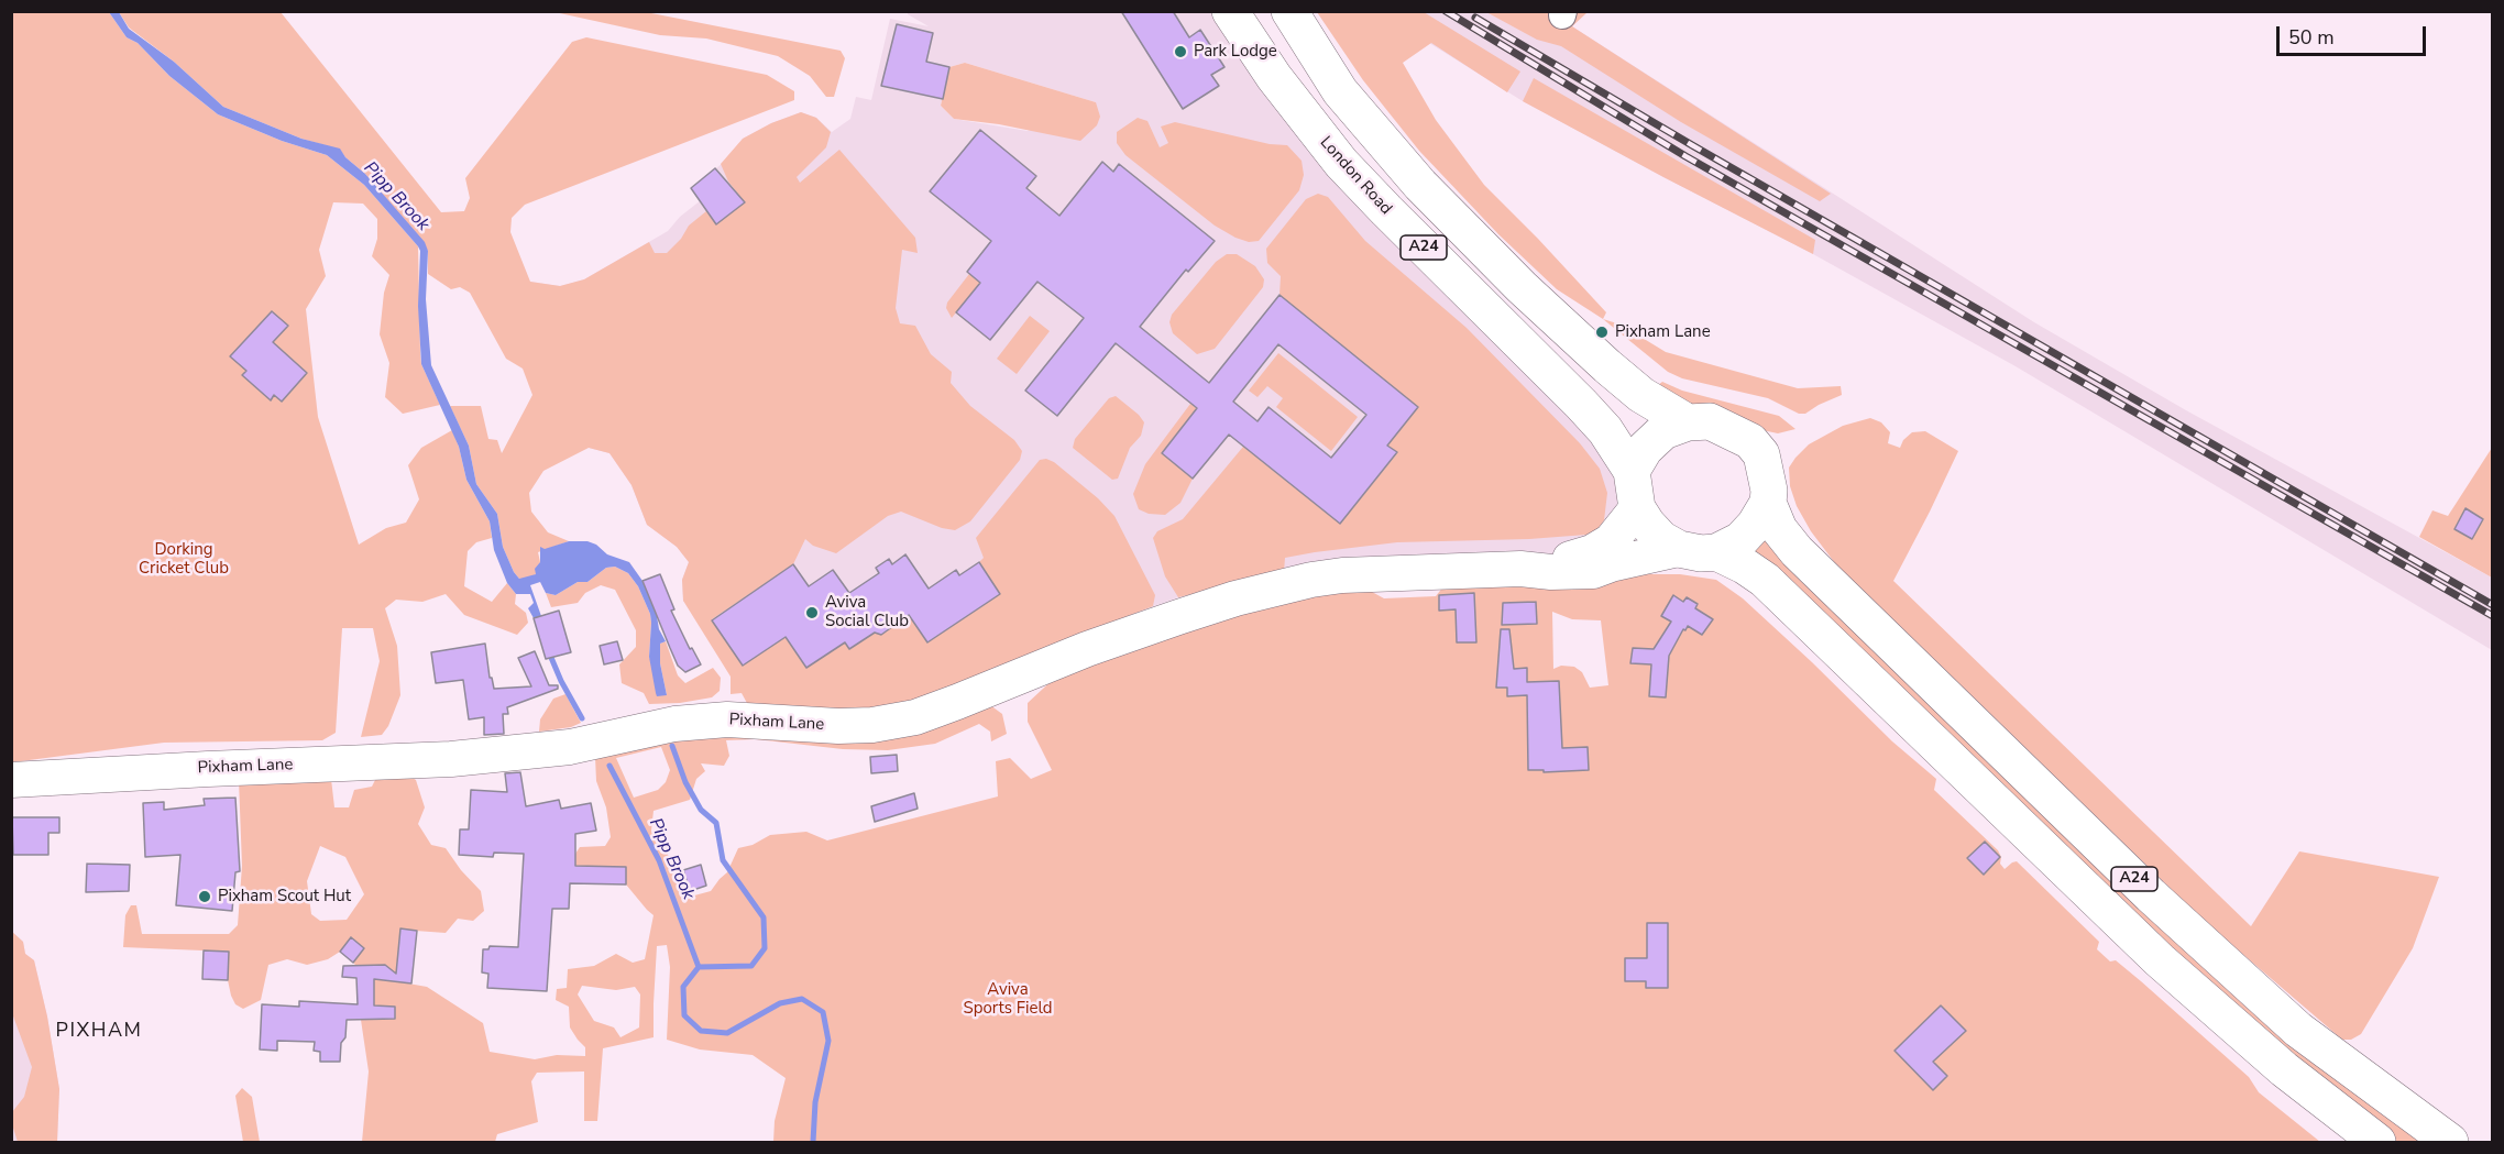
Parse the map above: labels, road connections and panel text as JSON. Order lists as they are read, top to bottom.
{
  "streets": {
    "highway": ["London Road", "A24"],
    "main road": ["Pixham Lane"]
  },
  "crossings": [
    ["London Road", "A24"],
    ["London Road", "Pixham Lane"],
    ["A24", "Pixham Lane"]
  ],
  "districts": ["PIXHAM"],
  "water": ["Pipp Brook"],
  "parks": ["Dorking Cricket Club", "Aviva Sports Field"],
  "places": [
    "Park Lodge",
    "Pixham Lane",
    "Aviva Social Club",
    "Pixham Scout Hut"
  ],
  "scale_bar": "50 m"
}
